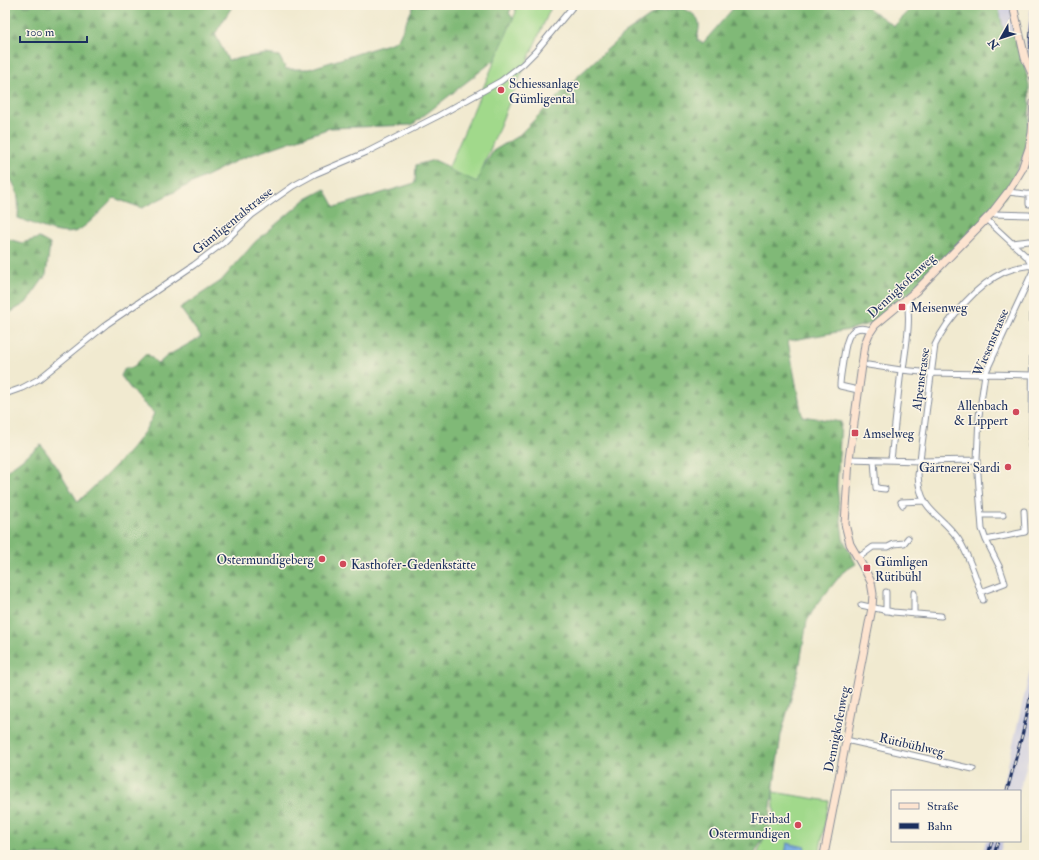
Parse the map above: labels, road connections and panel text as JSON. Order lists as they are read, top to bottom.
{
  "streets": {
    "street": [
      "Gümligentalstrasse",
      "Dennigkofenweg",
      "Wiesenstrasse",
      "Alpenstrasse",
      "Rütibühlweg"
    ]
  },
  "crossings": [
    ["Dennigkofenweg", "Rütibühlweg"],
    ["Wiesenstrasse", "Alpenstrasse"]
  ],
  "places": {
    "other": [
      "Schiessanlage Gümligental",
      "Allenbach & Lippert",
      "Gärtnerei Sardi",
      "Ostermundigeberg",
      "Kasthofer-Gedenkstätte",
      "Freibad Ostermundigen"
    ],
    "transit": ["Meisenweg", "Amselweg", "Gümligen Rütibühl"]
  },
  "legend": ["Straße", "Bahn"],
  "scale_bar": "100 m",
  "north": "bottom left"
}
